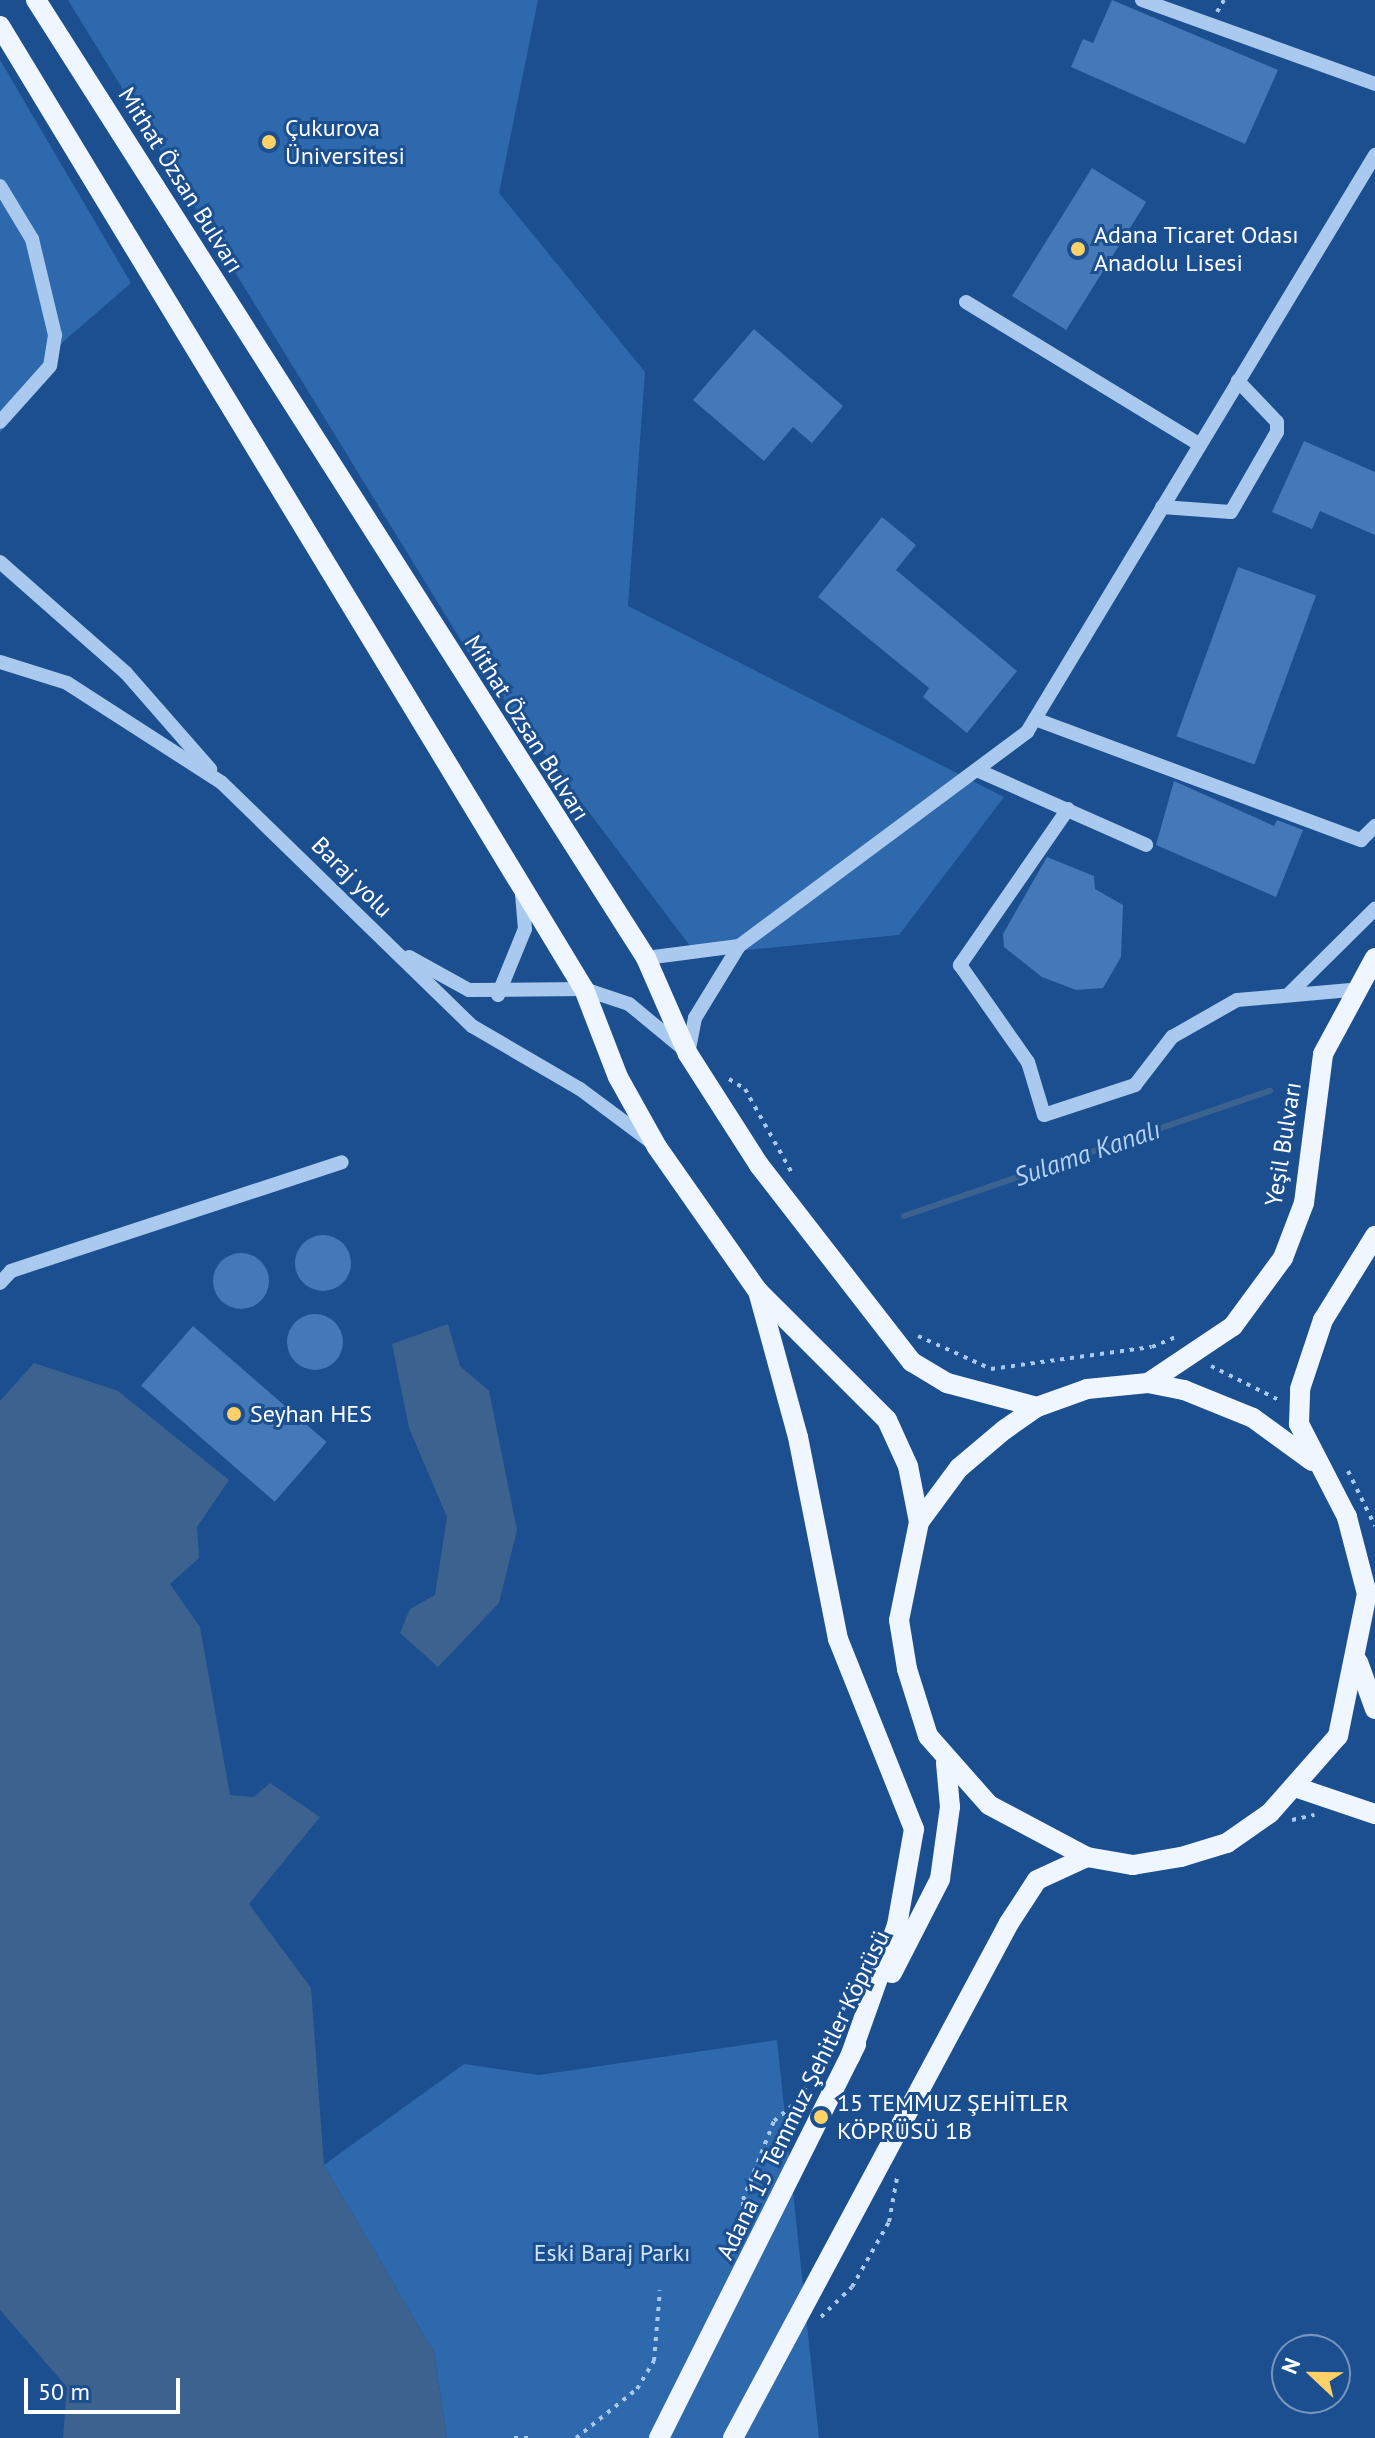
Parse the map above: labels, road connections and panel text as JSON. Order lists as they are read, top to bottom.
{
  "streets": {
    "main road": ["Mithat Özsan Bulvarı", "Yeşil Bulvarı", "Adana 15 Temmuz Şehitler Köprüsü"],
    "street": ["Baraj yolu"]
  },
  "water": ["Sulama Kanalı"],
  "parks": ["Eski Baraj Parkı"],
  "places": [
    "Çukurova Üniversitesi",
    "Adana Ticaret Odası Anadolu Lisesi",
    "Seyhan HES",
    "15 TEMMUZ ŞEHİTLER KÖPRÜSÜ 1B"
  ],
  "scale_bar": "50 m",
  "north": "left"
}
